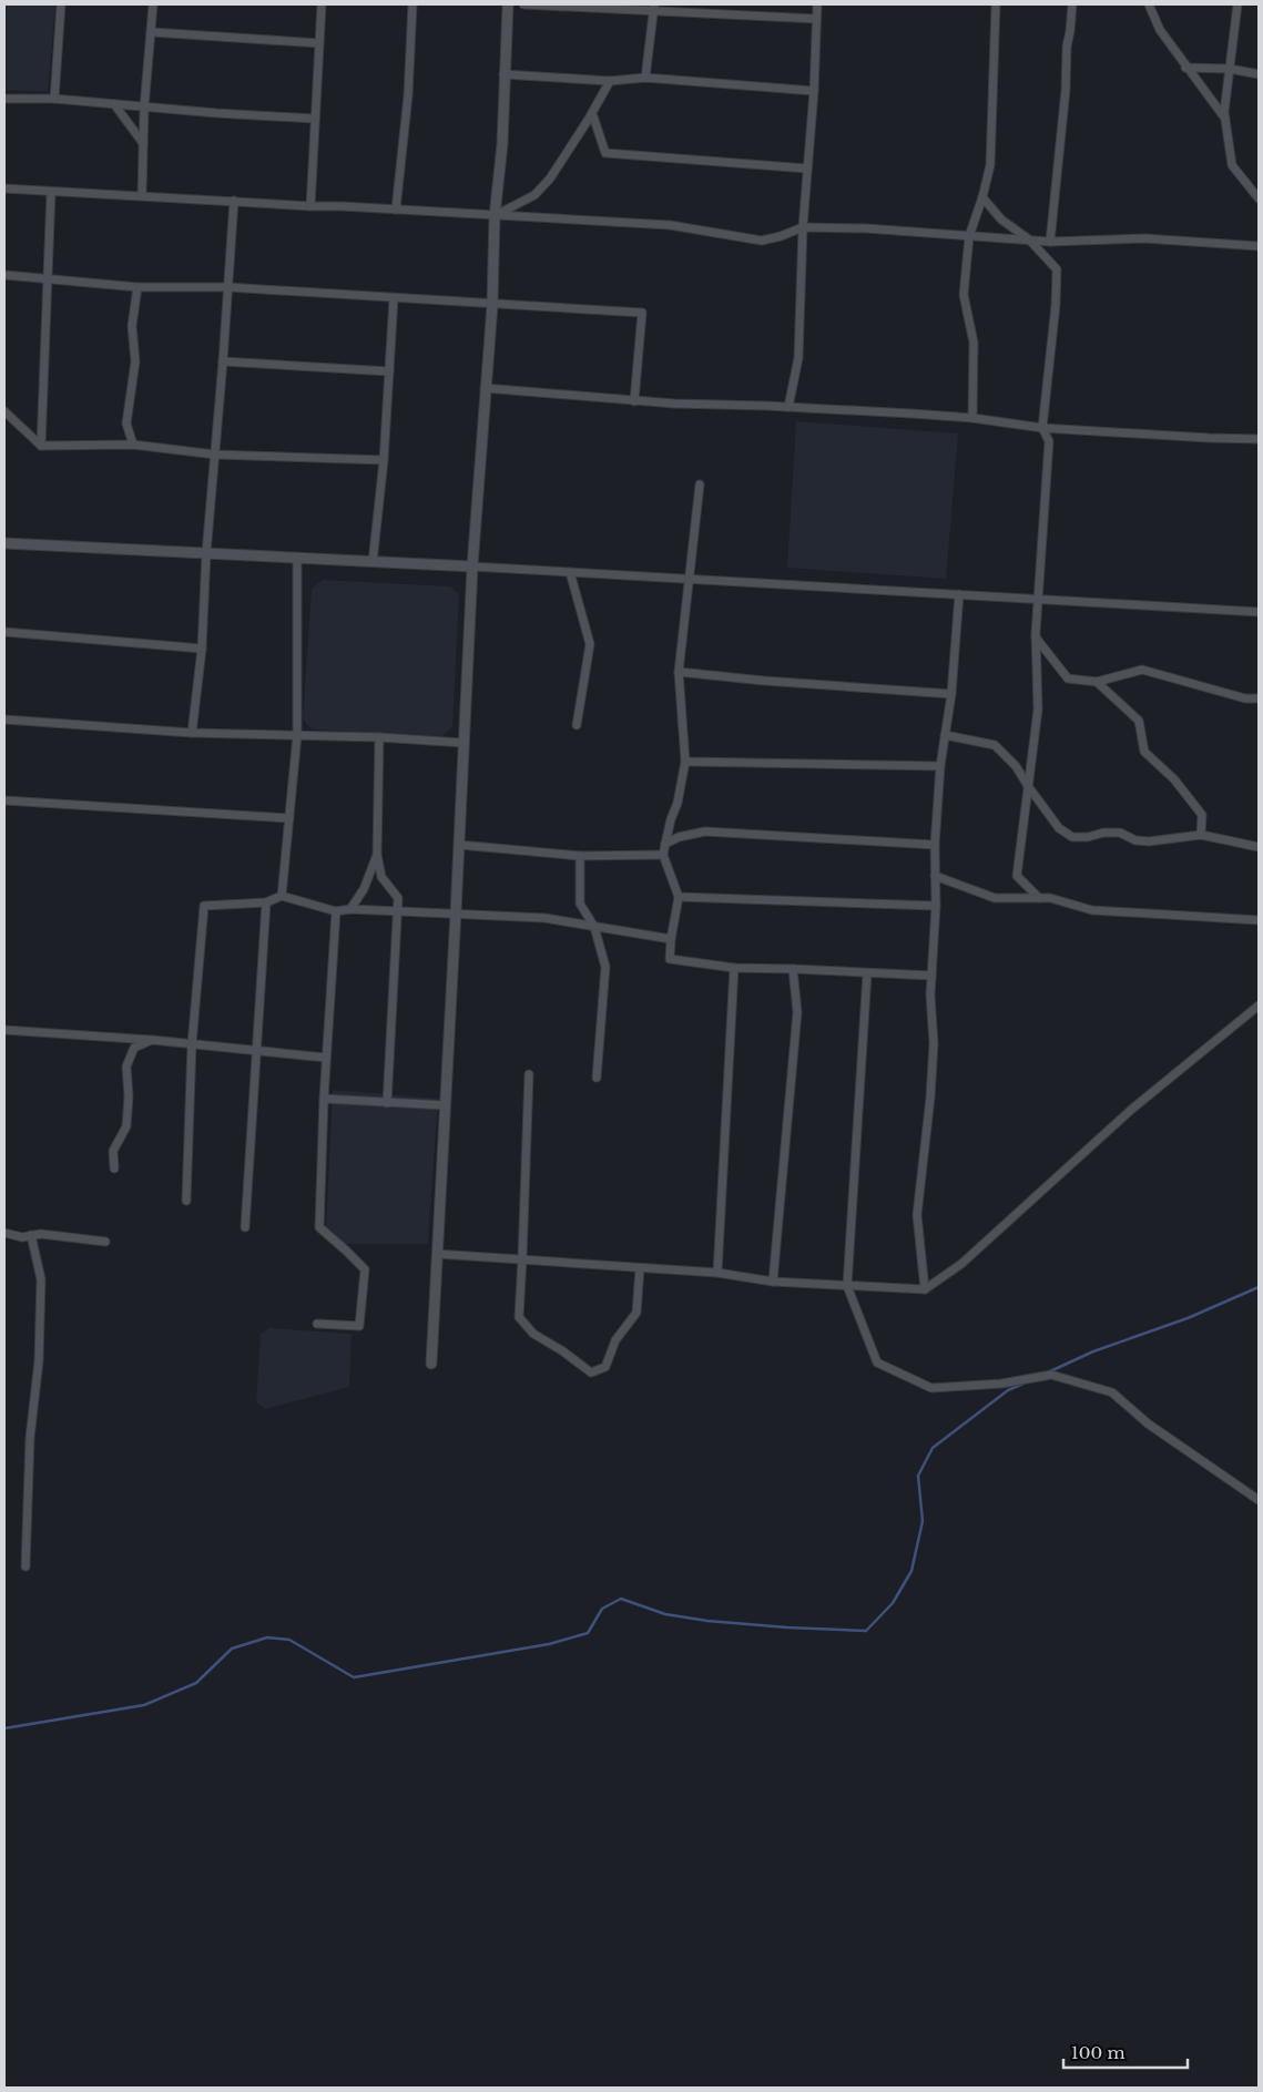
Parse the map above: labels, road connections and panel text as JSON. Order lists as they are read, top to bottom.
{
  "scale_bar": "100 m"
}
